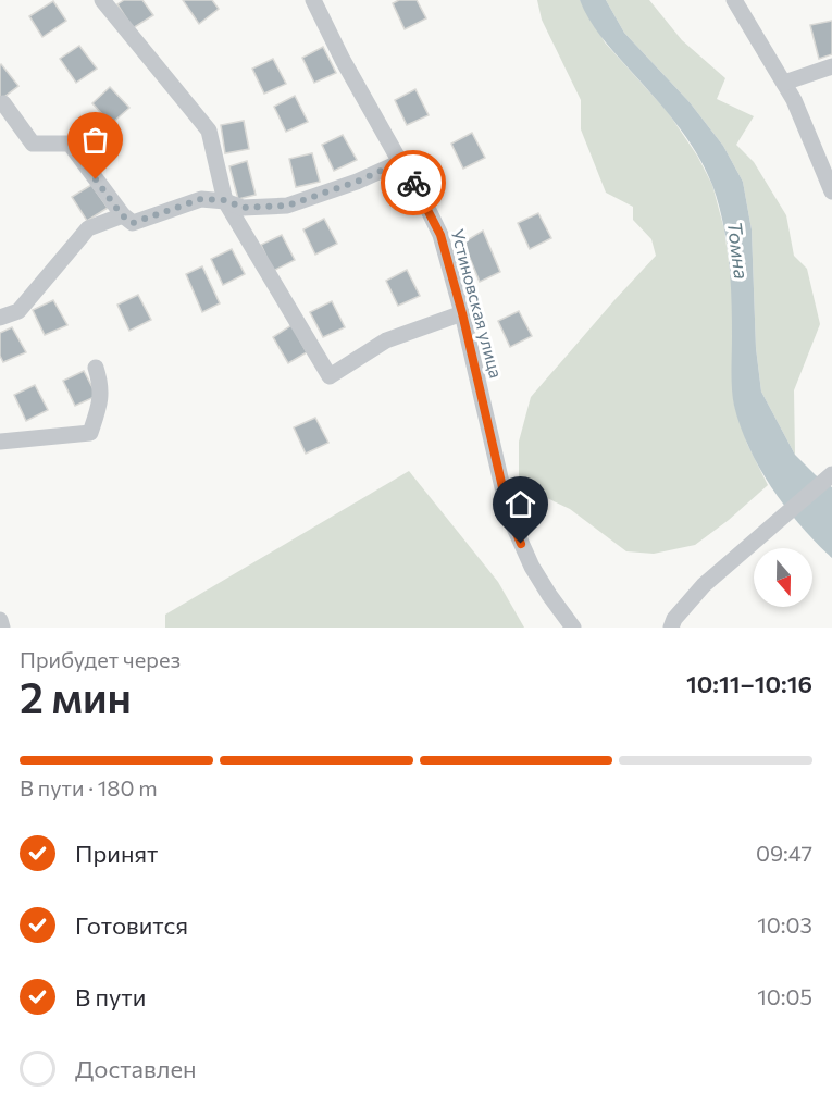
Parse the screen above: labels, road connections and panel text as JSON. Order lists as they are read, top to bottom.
{
  "streets": {
    "street": ["Устиновская улица"]
  },
  "water": ["Томна"],
  "north": "bottom",
  "page": {
    "heading": ["2 мин", "Прибудет через", "10:11–10:16"],
    "bar": "В пути · 180 m",
    "list": [
      ["Принят", "09:47"],
      ["Готовится", "10:03"],
      ["В пути", "10:05"],
      "Доставлен"
    ]
  }
}
